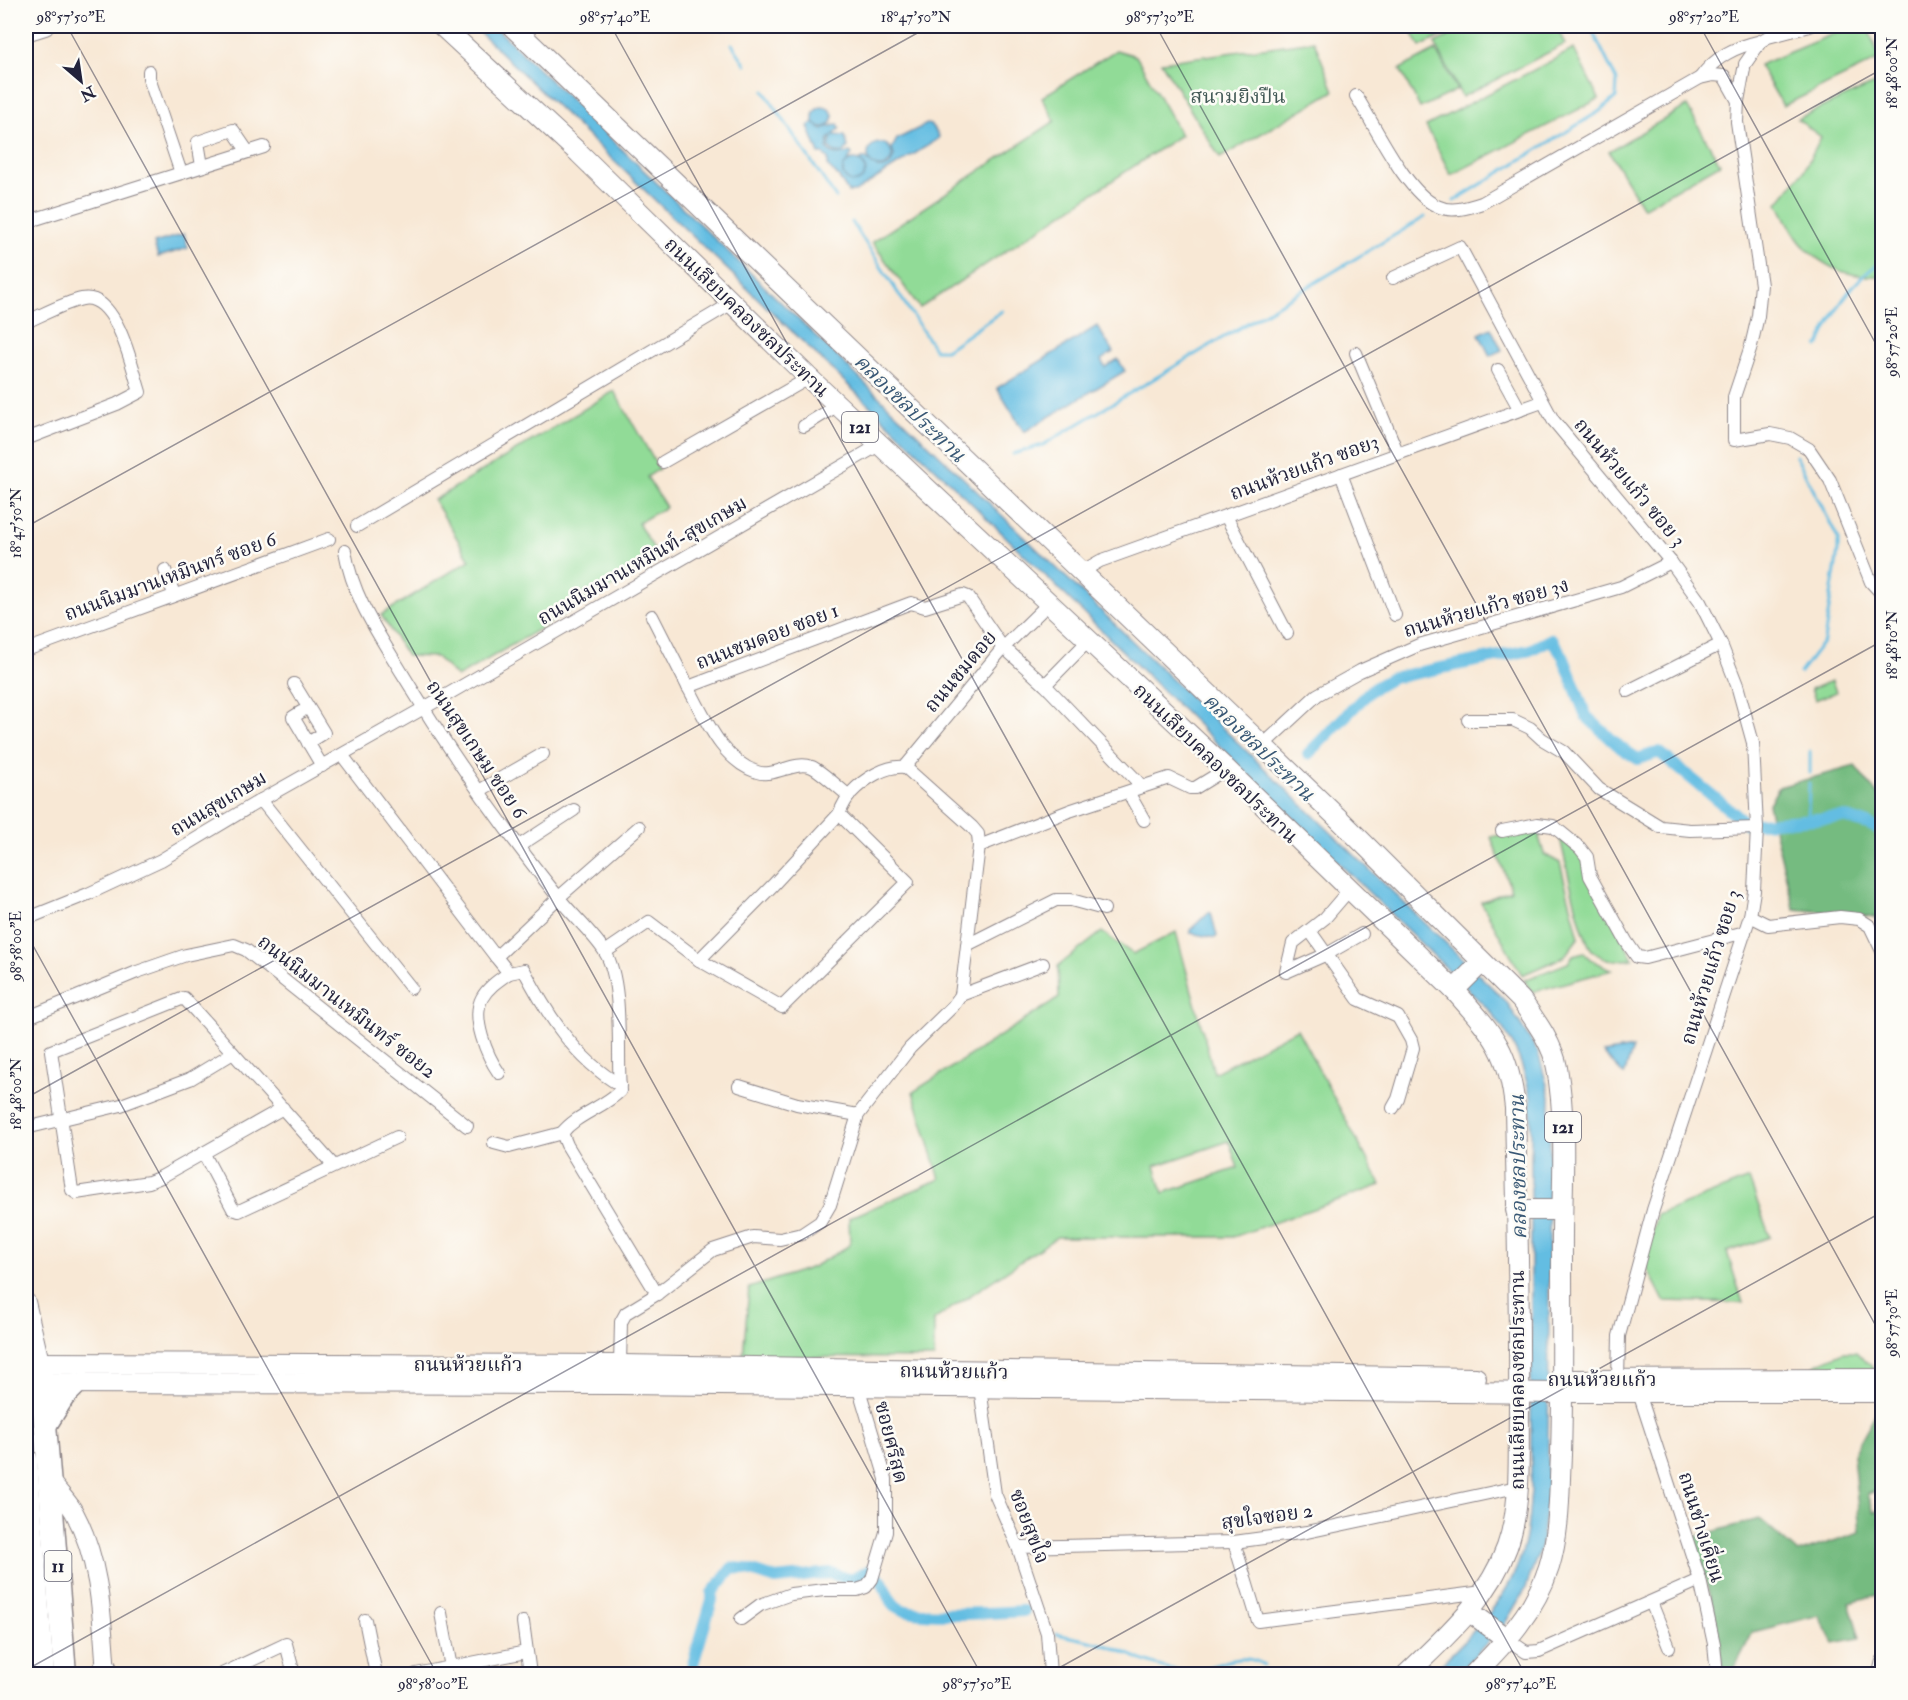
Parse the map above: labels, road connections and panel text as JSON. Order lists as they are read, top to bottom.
{
  "streets": {
    "highway": ["11"],
    "main road": ["ถนนเลียบคลองชลประทาน", "121", "ถนนห้วยแก้ว"],
    "street": [
      "ถนนห้วยแก้ว ซอย3",
      "ถนนห้วยแก้ว ซอย 3",
      "ถนนนิมมานเหมินท์-สุขเกษม",
      "ถนนนิมมานเหมินทร์ ซอย 6",
      "ถนนห้วยแก้ว ซอย 3ง",
      "ถนนชมดอย ซอย 1",
      "ถนนชมดอย",
      "ถนนสุขเกษม ซอย 6",
      "ถนนสุขเกษม",
      "ถนนนิมมานเหมินทร์ ซอย2",
      "ซอยศรีสุด",
      "สุขใจซอย 2",
      "ซอยสุขใจ",
      "ถนนช่างเคี่ยน"
    ]
  },
  "crossings": [
    ["ถนนเลียบคลองชลประทาน", "ถนนนิมมานเหมินท์-สุขเกษม"],
    ["ถนนเลียบคลองชลประทาน", "ถนนชมดอย"],
    ["ถนนเลียบคลองชลประทาน", "ถนนห้วยแก้ว"],
    ["ถนนเลียบคลองชลประทาน", "สุขใจซอย 2"],
    ["121", "ถนนห้วยแก้ว ซอย3"],
    ["121", "ถนนห้วยแก้ว ซอย 3ง"],
    ["121", "ถนนห้วยแก้ว"],
    ["ถนนห้วยแก้ว ซอย3", "ถนนห้วยแก้ว ซอย 3"],
    ["ถนนห้วยแก้ว ซอย 3", "ถนนห้วยแก้ว ซอย 3ง"],
    ["ถนนห้วยแก้ว ซอย 3", "ถนนห้วยแก้ว"],
    ["ถนนนิมมานเหมินท์-สุขเกษม", "ถนนสุขเกษม ซอย 6"],
    ["ถนนนิมมานเหมินท์-สุขเกษม", "ถนนสุขเกษม"],
    ["ถนนชมดอย ซอย 1", "ถนนชมดอย"],
    ["ถนนสุขเกษม ซอย 6", "ถนนสุขเกษม"],
    ["ถนนห้วยแก้ว", "ซอยศรีสุด"],
    ["ถนนห้วยแก้ว", "ซอยสุขใจ"],
    ["ถนนห้วยแก้ว", "ถนนช่างเคี่ยน"],
    ["ถนนห้วยแก้ว", "11"],
    ["สุขใจซอย 2", "ซอยสุขใจ"]
  ],
  "water": ["คลองชลประทาน"],
  "parks": ["สนามยิงปืน"],
  "north": "bottom right",
  "coordinates": [
    "98°57'50\"E",
    "98°57'40\"E",
    "18°47'50\"N",
    "98°57'30\"E",
    "98°57'20\"E",
    "18°48'00\"N",
    "18°48'10\"N",
    "98°58'00\"E"
  ]
}
